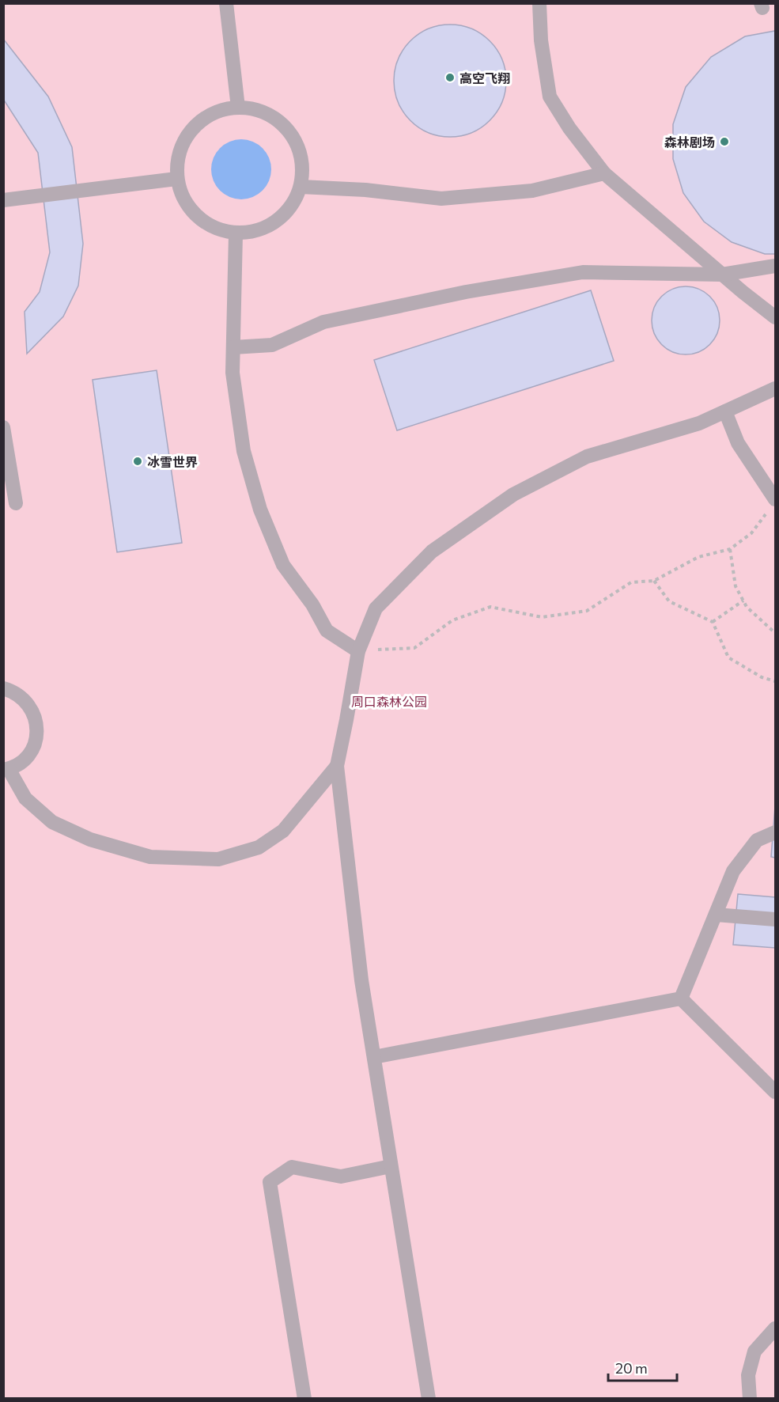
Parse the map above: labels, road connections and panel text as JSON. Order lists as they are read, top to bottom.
{
  "parks": ["周口森林公园"],
  "places": ["高空飞翔", "森林剧场", "冰雪世界"],
  "scale_bar": "20 m"
}
